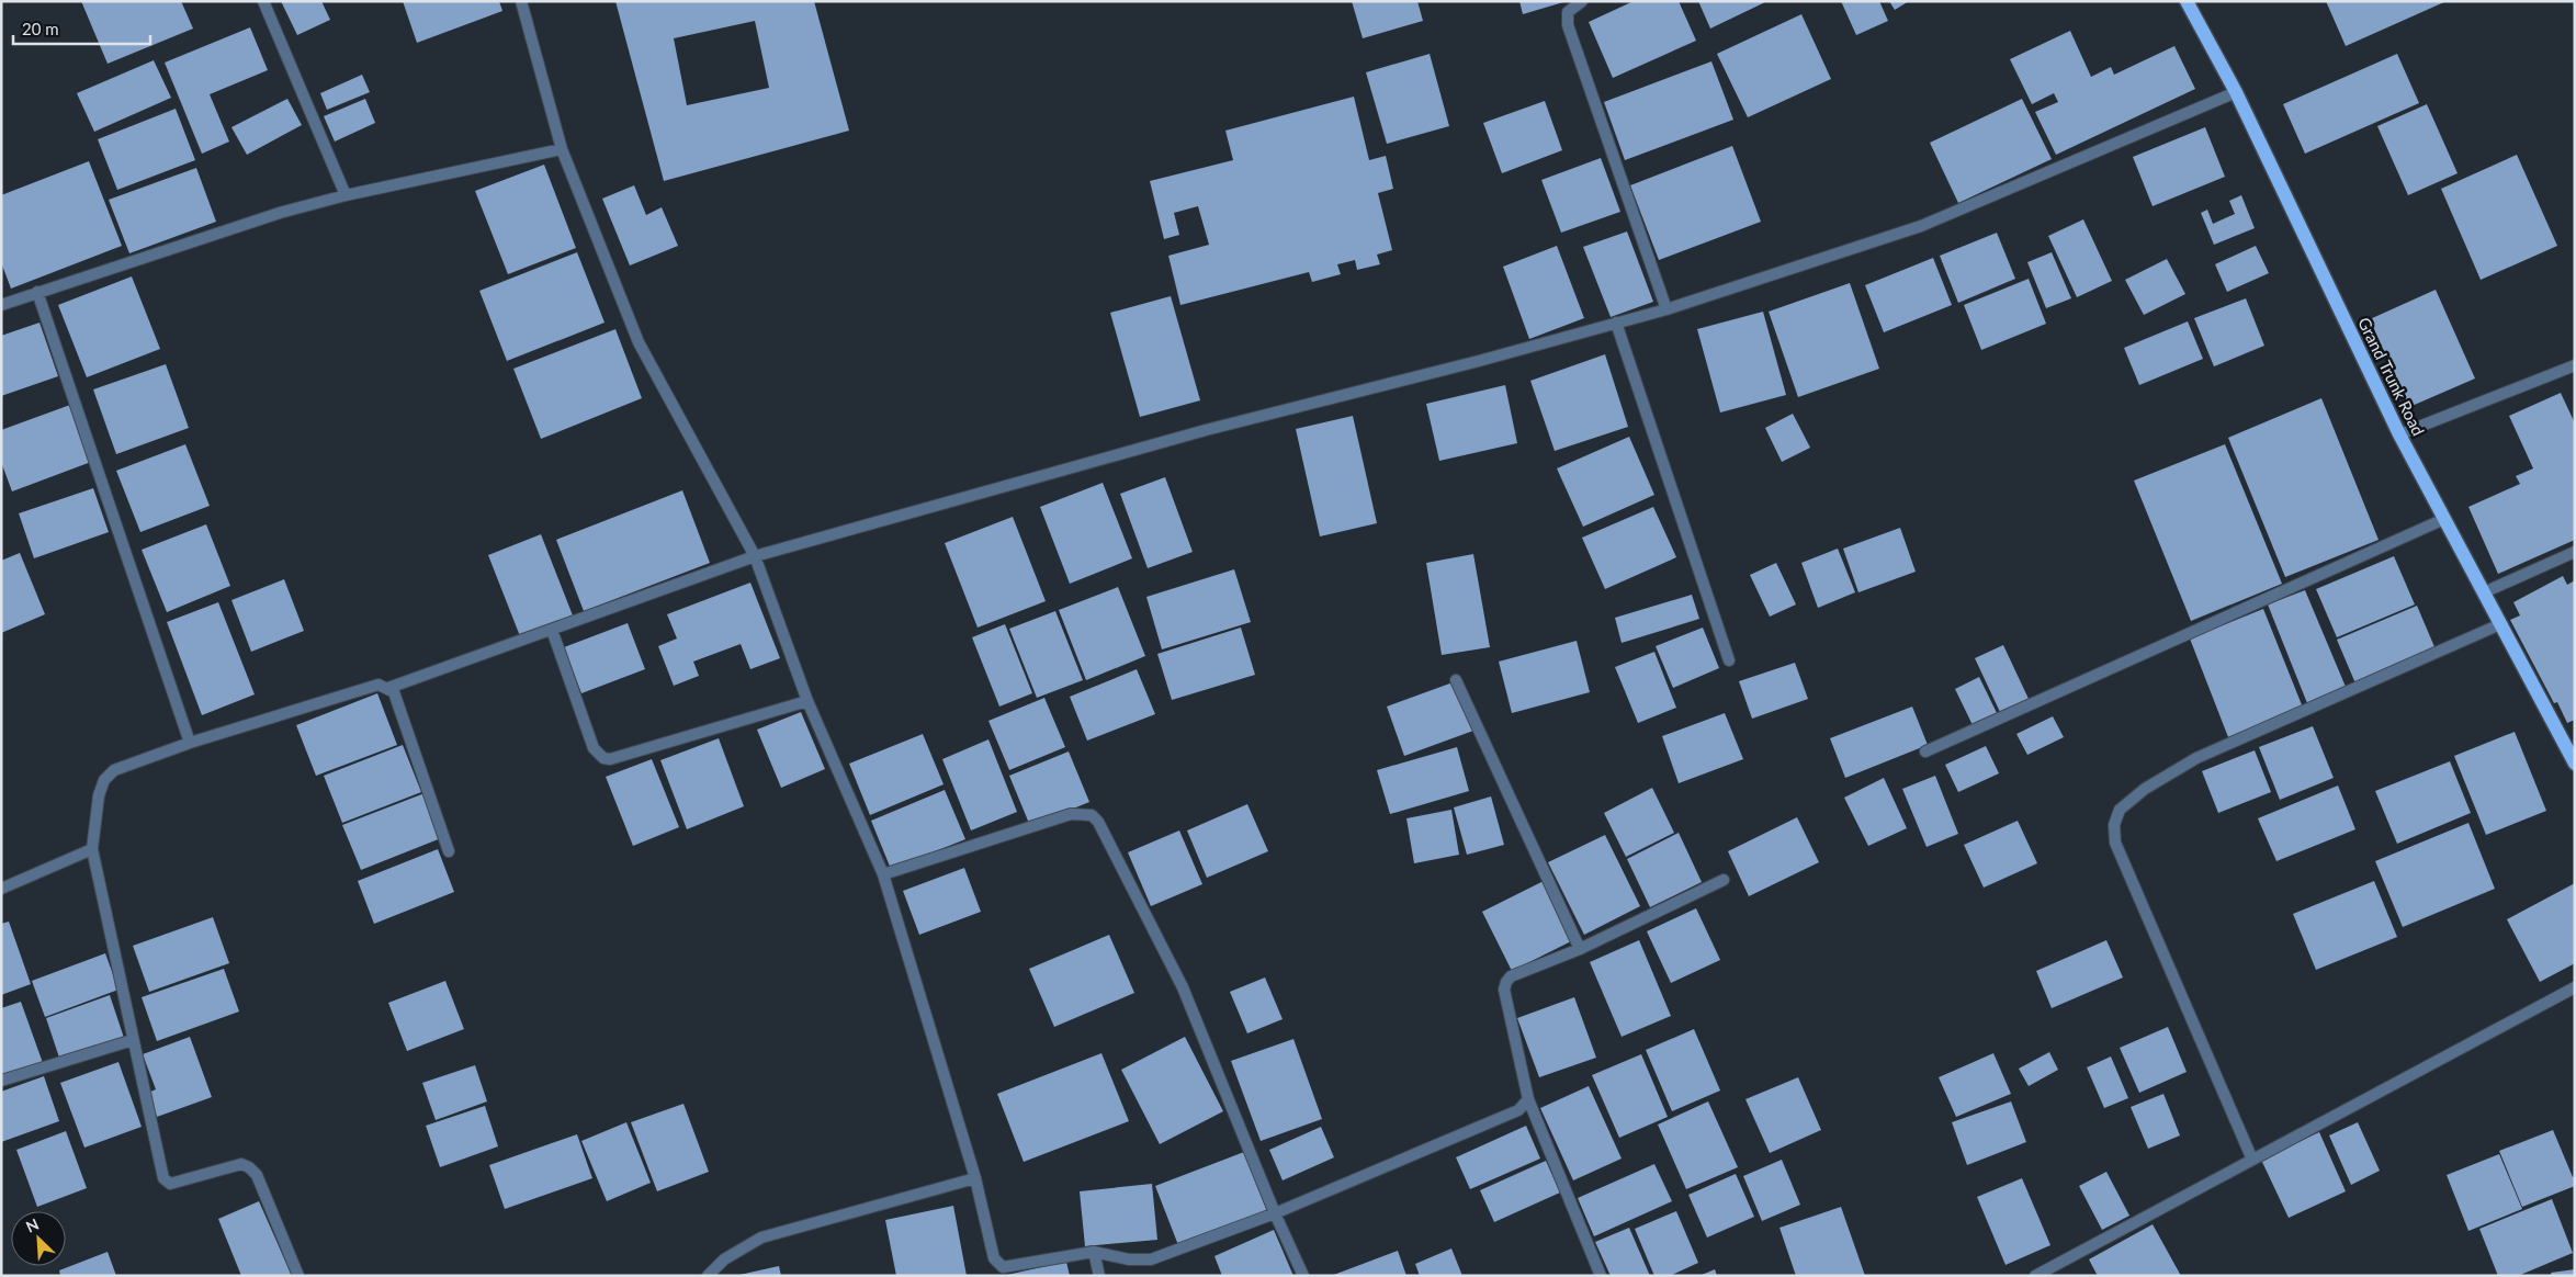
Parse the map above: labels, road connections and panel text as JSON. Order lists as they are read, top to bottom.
{
  "streets": {
    "main road": ["Grand Trunk Road"]
  },
  "scale_bar": "20 m",
  "north": "top left"
}
